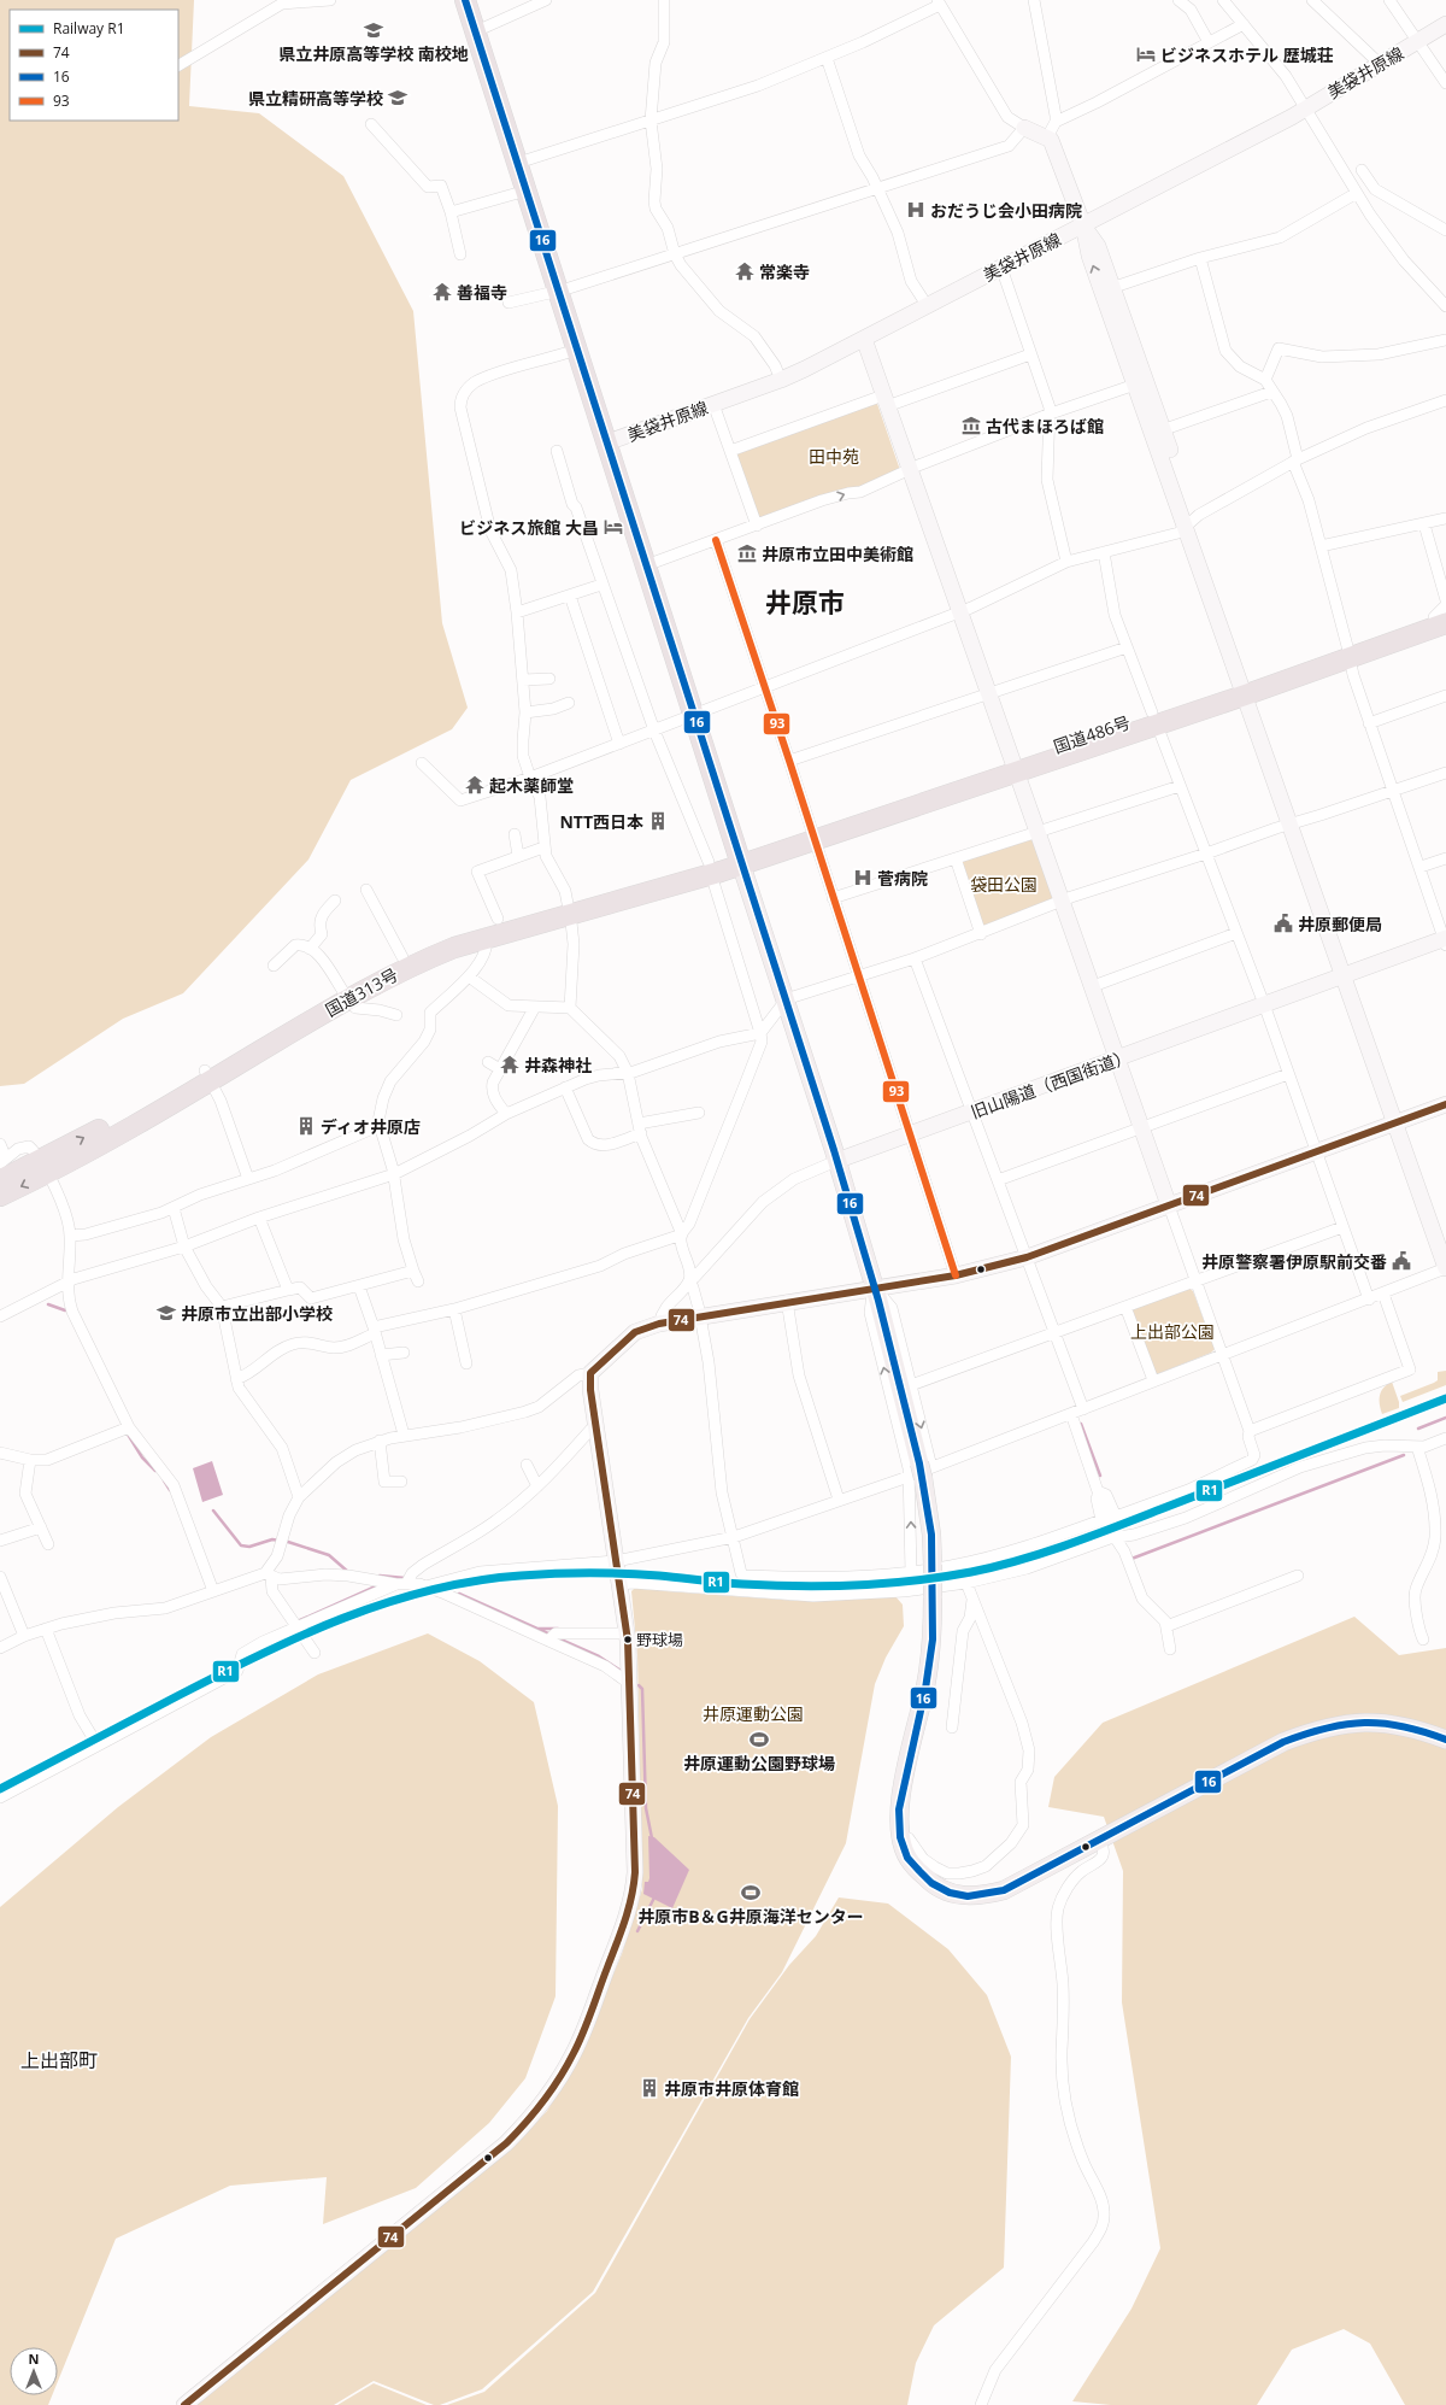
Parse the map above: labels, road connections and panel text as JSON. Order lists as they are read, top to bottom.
{
  "streets": {
    "highway": ["国道486号", "国道313号"],
    "street": ["美袋井原線", "旧山陽道（西国街道）"]
  },
  "crossings": [
    ["国道486号", "国道313号"]
  ],
  "districts": ["井原市", "上出部町"],
  "parks": [
    "田中苑",
    "袋田公園",
    "上出部公園",
    "井原運動公園"
  ],
  "places": {
    "school or university": ["県立井原高等学校 南校地", "県立精研高等学校", "井原市立出部小学校"],
    "hotel": ["ビジネスホテル 歴城荘", "ビジネス旅館 大昌"],
    "hospital": ["おだうじ会小田病院", "菅病院"],
    "temple": [
      "常楽寺",
      "善福寺",
      "起木薬師堂",
      "井森神社"
    ],
    "museum": ["古代まほろば館", "井原市立田中美術館"],
    "building": ["NTT西日本", "ディオ井原店", "井原市井原体育館"],
    "public building": ["井原郵便局", "井原警察署伊原駅前交番"],
    "other": ["野球場"],
    "sports": ["井原運動公園野球場", "井原市B＆G井原海洋センター"]
  },
  "lines": [
    "transit line 16",
    "transit line 93",
    "transit line 74",
    "rail line R1"
  ],
  "legend": [
    "Railway R1",
    "74",
    "16",
    "93"
  ],
  "north": "top"
}
